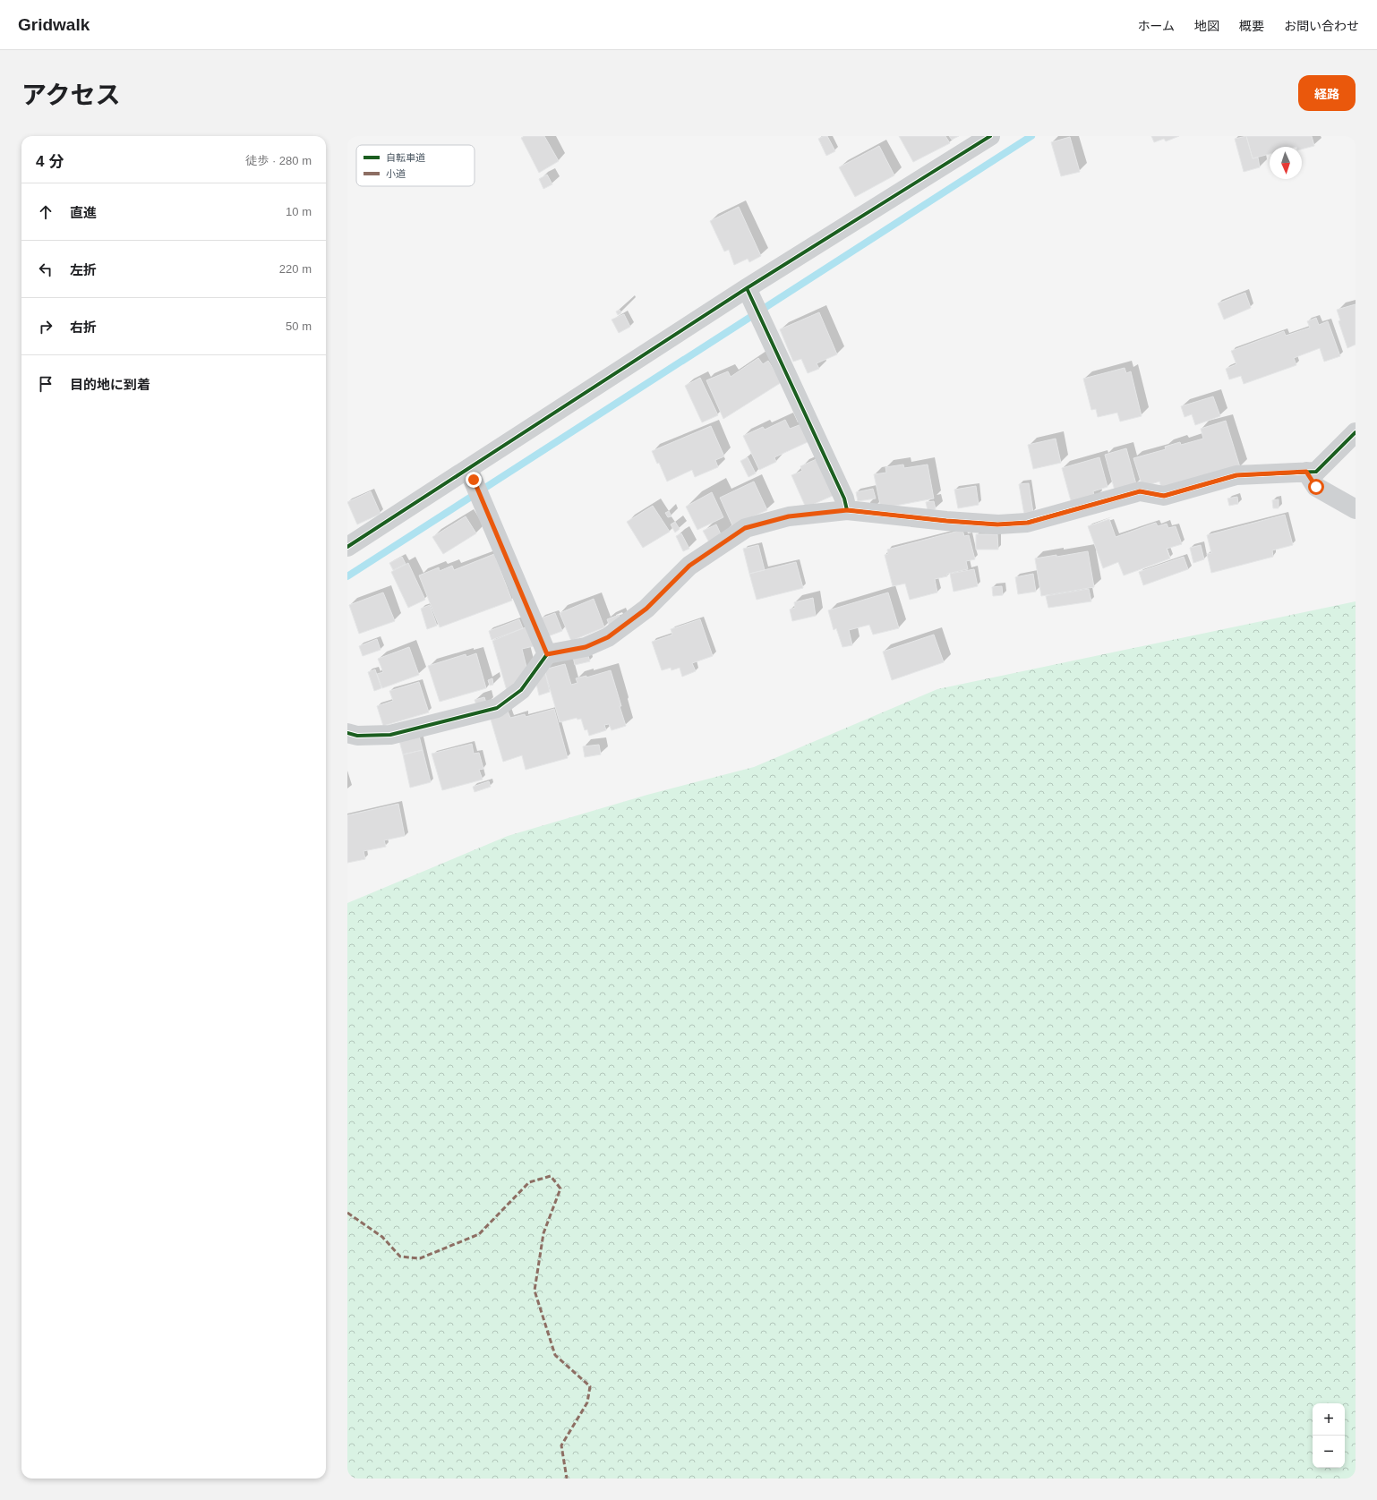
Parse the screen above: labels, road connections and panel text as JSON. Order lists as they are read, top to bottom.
{
  "legend": ["自転車道", "小道"],
  "north": "bottom",
  "page": {
    "header": "Gridwalk",
    "nav": [
      "ホーム",
      "地図",
      "概要",
      "お問い合わせ"
    ],
    "title": "アクセス",
    "buttons": "経路",
    "heading": ["4 分", "徒歩 · 280 m"],
    "list": [
      ["直進", "10 m"],
      ["左折", "220 m"],
      ["右折", "50 m"],
      "目的地に到着"
    ],
    "map_buttons": ["+", "−"]
  }
}
